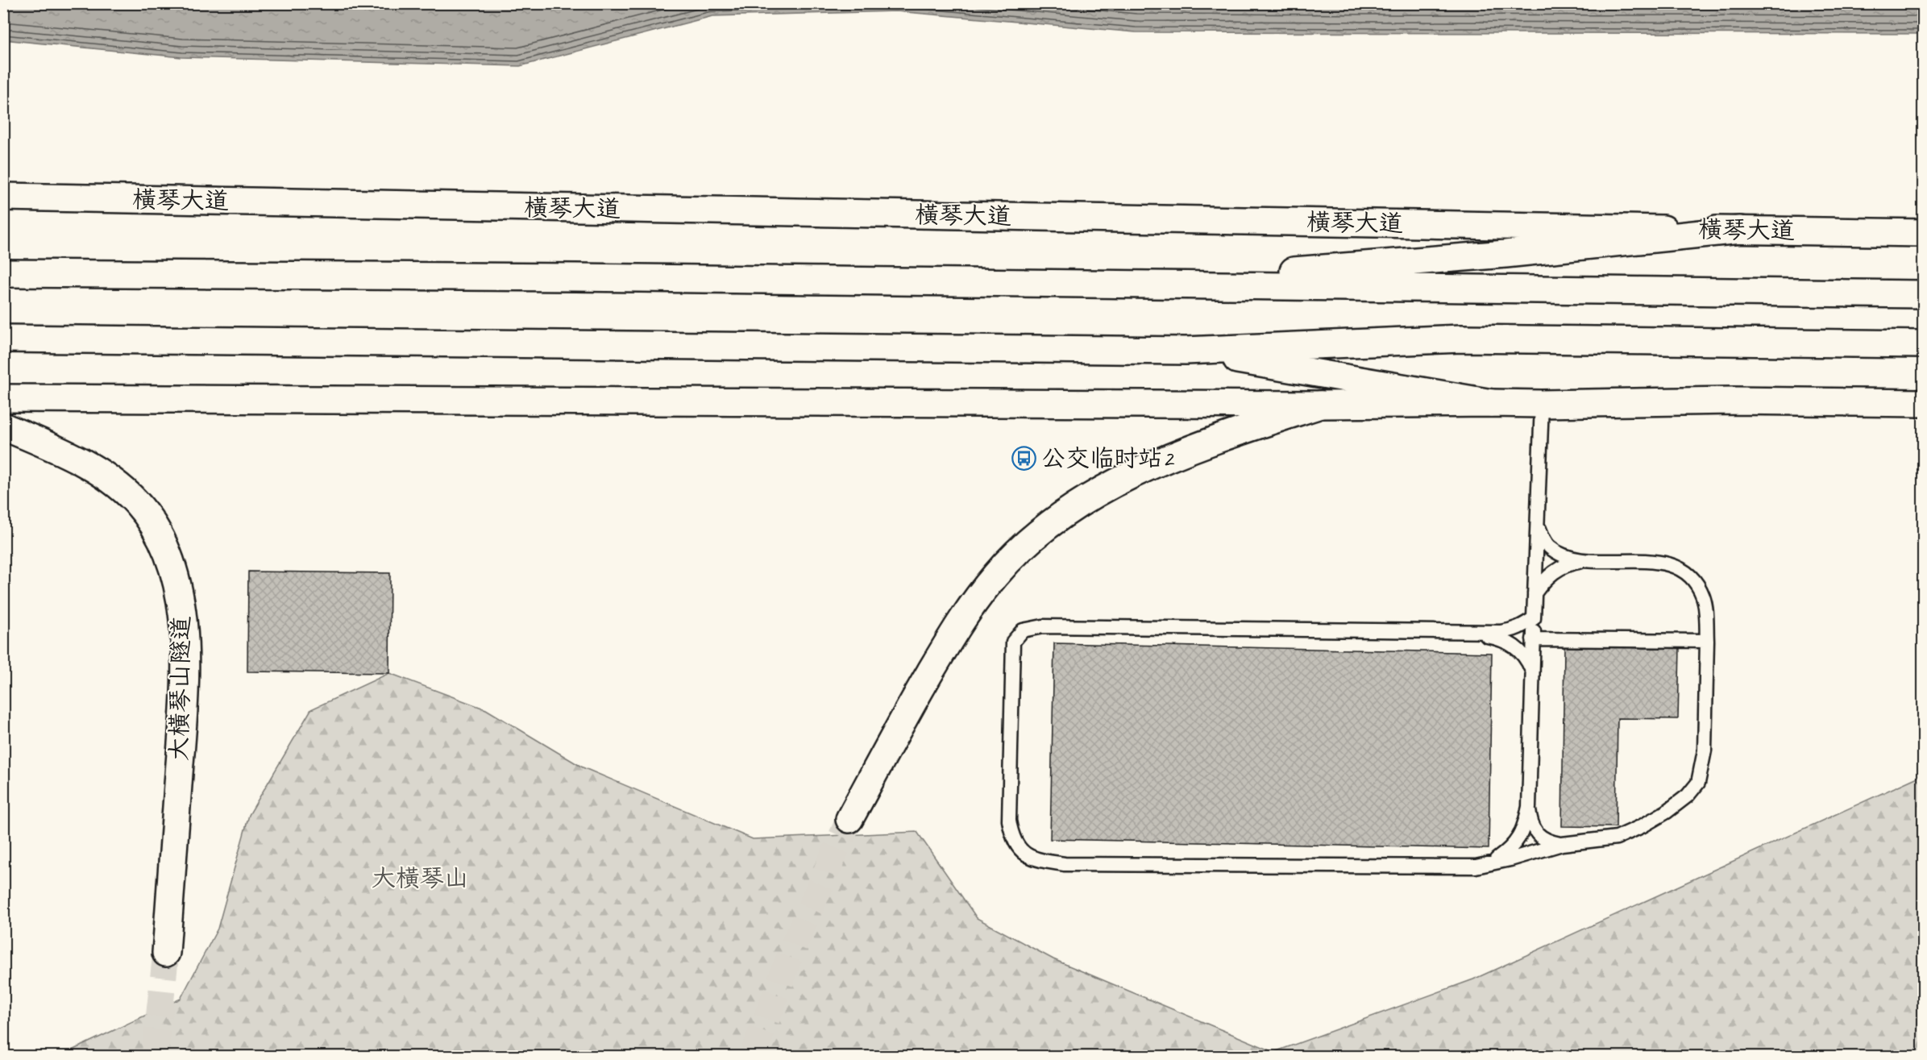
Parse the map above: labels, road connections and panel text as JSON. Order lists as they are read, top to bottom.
{
  "streets": {
    "main road": ["横琴大道", "大橫琴山隧道"]
  },
  "parks": ["大橫琴山"],
  "places": {
    "bus stop": ["公交临时站2"]
  }
}
